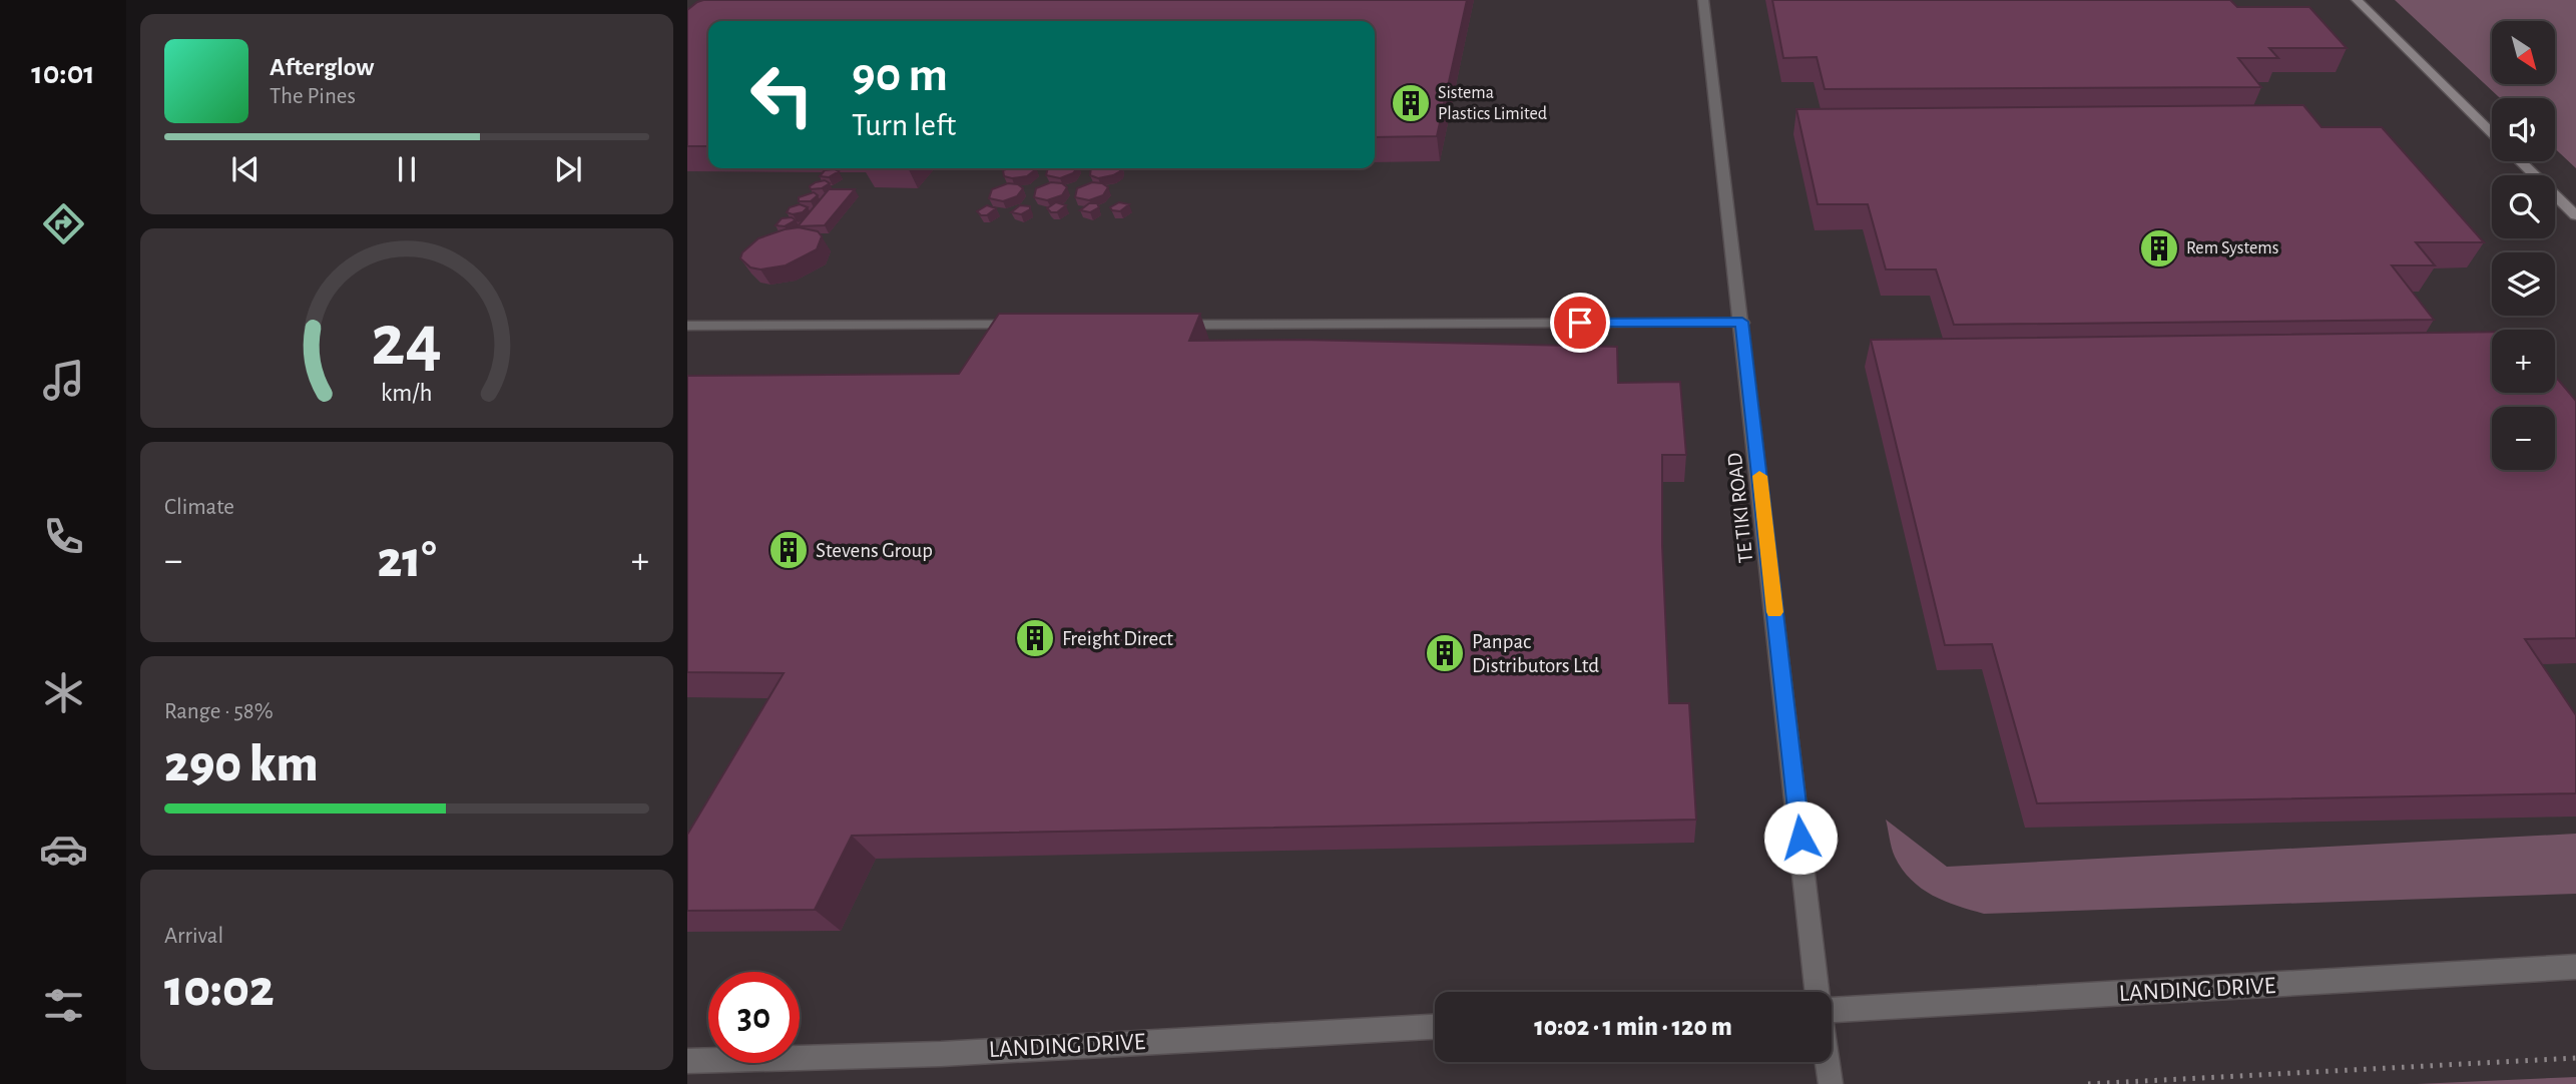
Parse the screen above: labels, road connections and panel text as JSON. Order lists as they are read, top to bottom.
{
  "streets": {
    "street": ["TE TIKI ROAD", "LANDING DRIVE"]
  },
  "places": {
    "building": [
      "Sistema Plastics Limited",
      "Rem Systems",
      "Stevens Group",
      "Freight Direct",
      "Panpac Distributors Ltd"
    ]
  },
  "north": "bottom right",
  "page": {
    "tabs": "10:01",
    "map_buttons": ["+", "−"],
    "turn": ["90 m", "Turn left"],
    "song": ["Afterglow", "The Pines"],
    "tile": [
      "Climate",
      ["Range · 58%", "290 km"],
      ["Arrival", "10:02"]
    ],
    "heat": ["−", "21°", "+"],
    "limit": "30",
    "trip": "10:02 · 1 min · 120 m",
    "gauge": ["24", "km/h"]
  }
}
